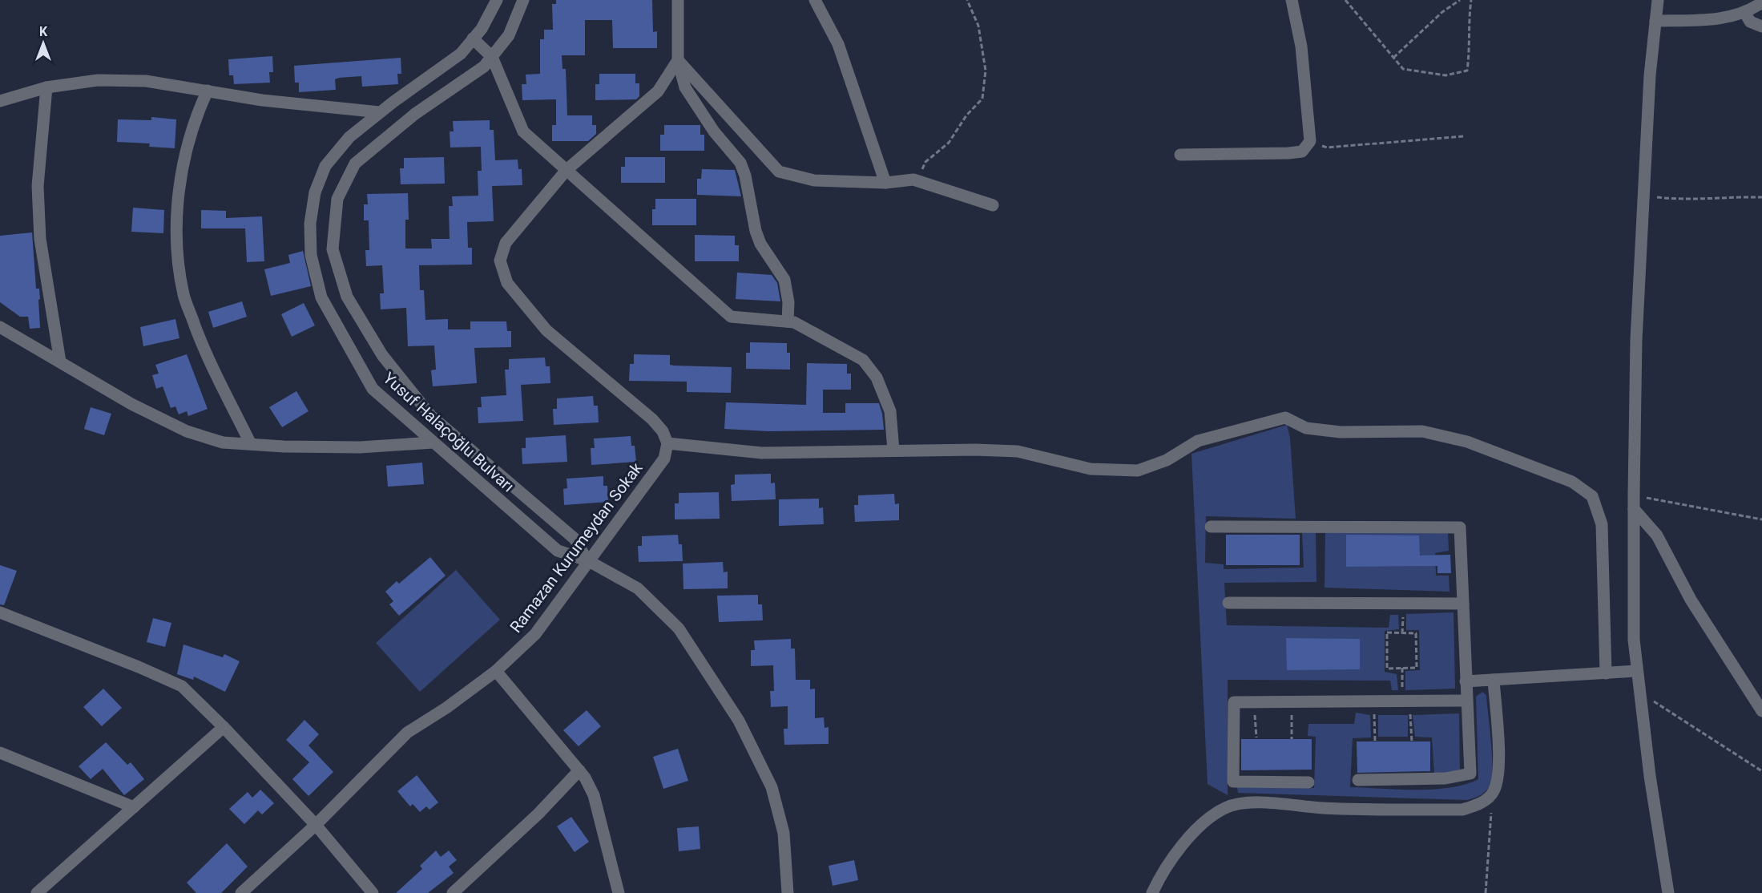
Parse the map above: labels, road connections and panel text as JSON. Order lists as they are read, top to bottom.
{
  "streets": {
    "street": ["Yusuf Halaçoğlu Bulvarı", "Ramazan Kurumeydan Sokak"]
  },
  "crossings": [
    ["Yusuf Halaçoğlu Bulvarı", "Ramazan Kurumeydan Sokak"]
  ],
  "north": "top"
}
